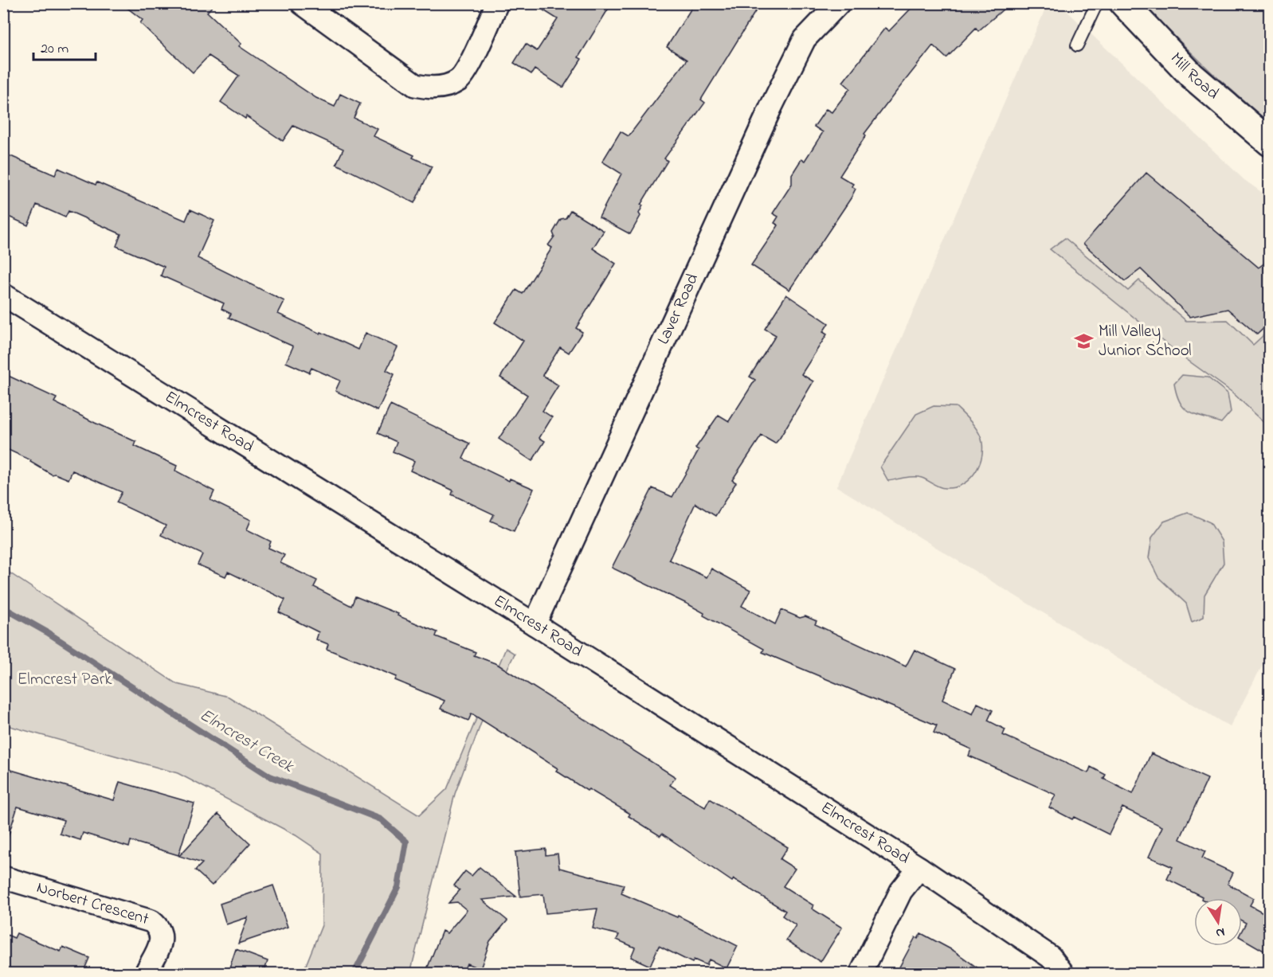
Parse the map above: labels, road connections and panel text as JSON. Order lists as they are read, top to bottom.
{
  "streets": {
    "street": [
      "Mill Road",
      "Laver Road",
      "Elmcrest Road",
      "Norbert Crescent"
    ]
  },
  "crossings": [
    ["Laver Road", "Elmcrest Road"]
  ],
  "water": ["Elmcrest Creek"],
  "parks": ["Elmcrest Park"],
  "places": {
    "school or university": ["Mill Valley Junior School"]
  },
  "scale_bar": "20 m",
  "north": "bottom"
}
